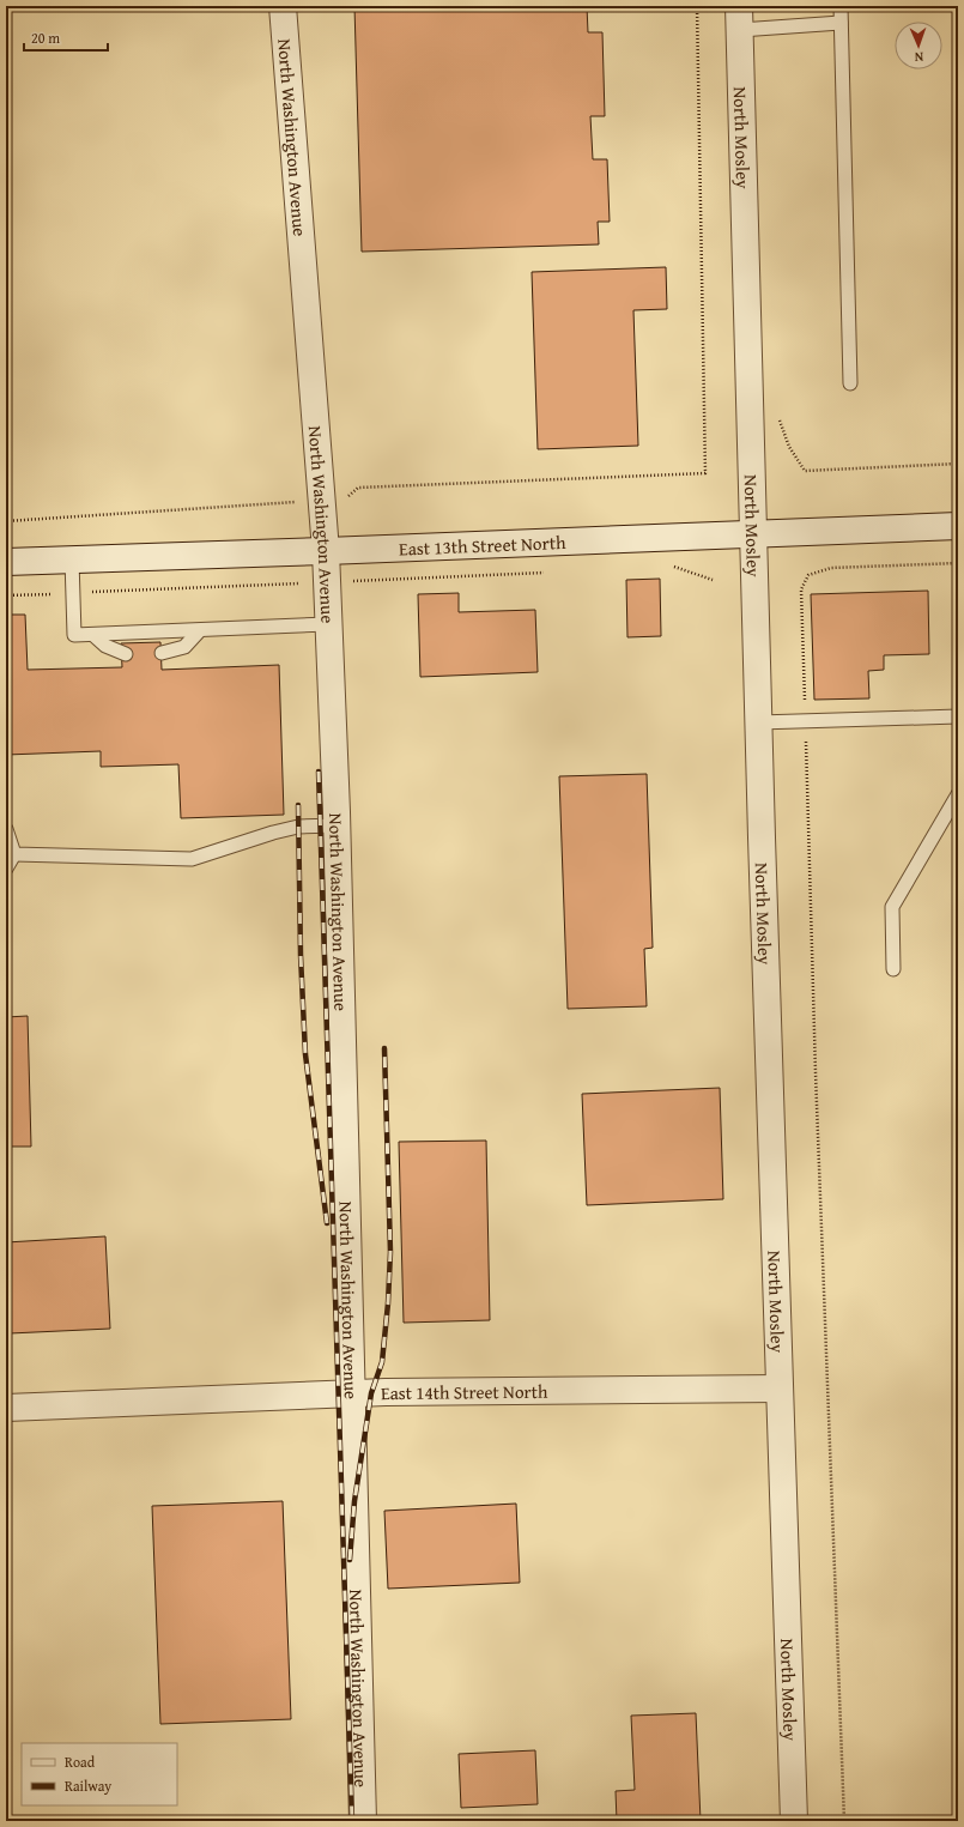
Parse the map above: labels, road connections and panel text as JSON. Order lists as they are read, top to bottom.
{
  "streets": {
    "street": [
      "North Washington Avenue",
      "North Mosley",
      "East 13th Street North",
      "East 14th Street North"
    ]
  },
  "crossings": [
    ["North Washington Avenue", "East 13th Street North"],
    ["North Washington Avenue", "East 14th Street North"],
    ["North Mosley", "East 13th Street North"],
    ["North Mosley", "East 14th Street North"]
  ],
  "legend": ["Road", "Railway"],
  "scale_bar": "20 m",
  "north": "bottom"
}
